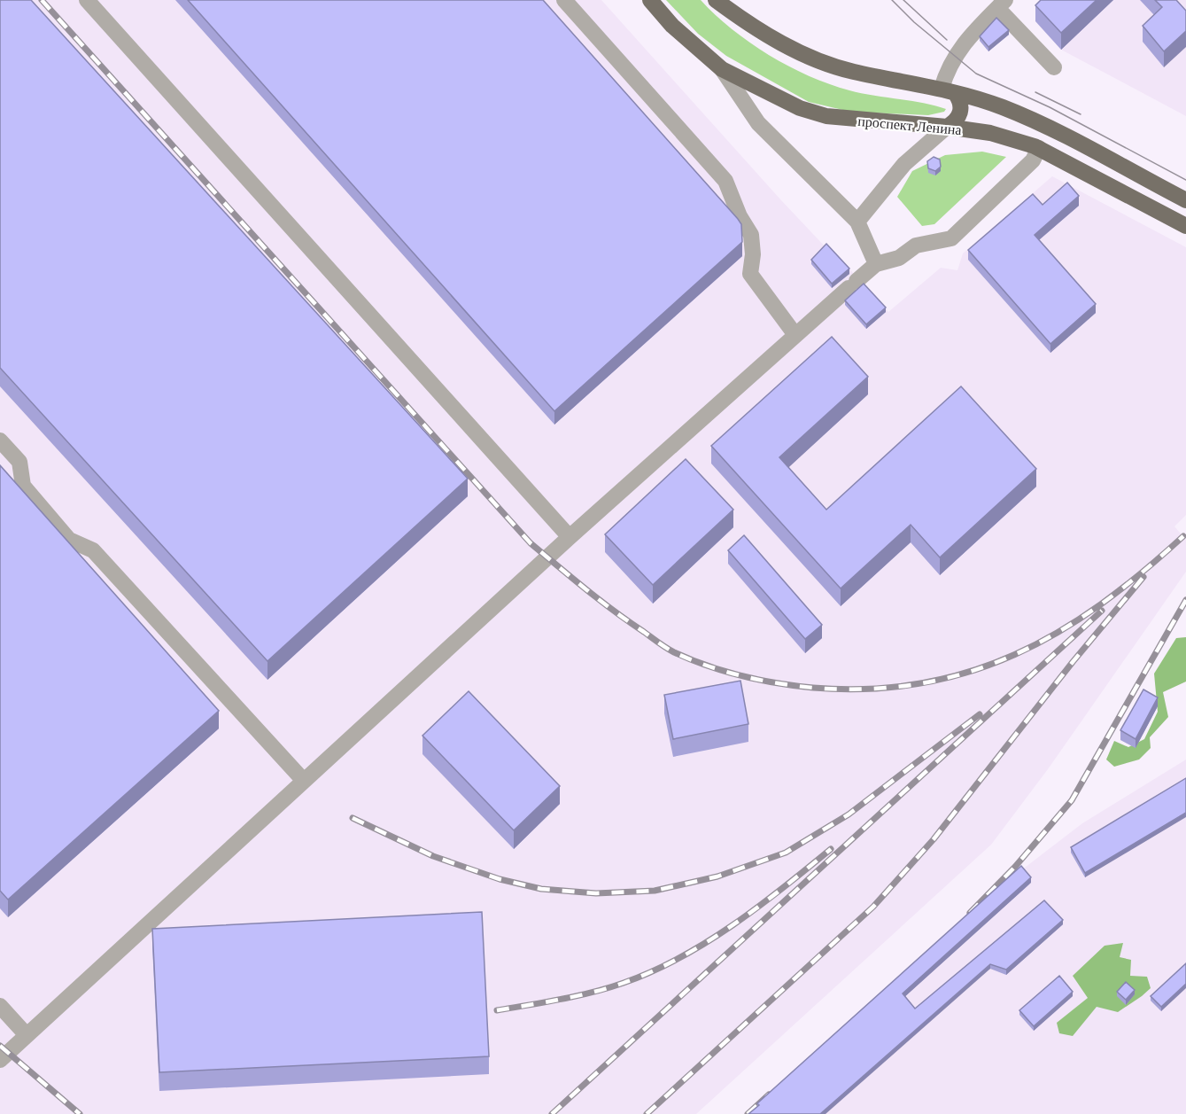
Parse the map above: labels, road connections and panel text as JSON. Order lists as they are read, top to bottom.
{
  "streets": {
    "main road": ["проспект Ленина"]
  }
}
